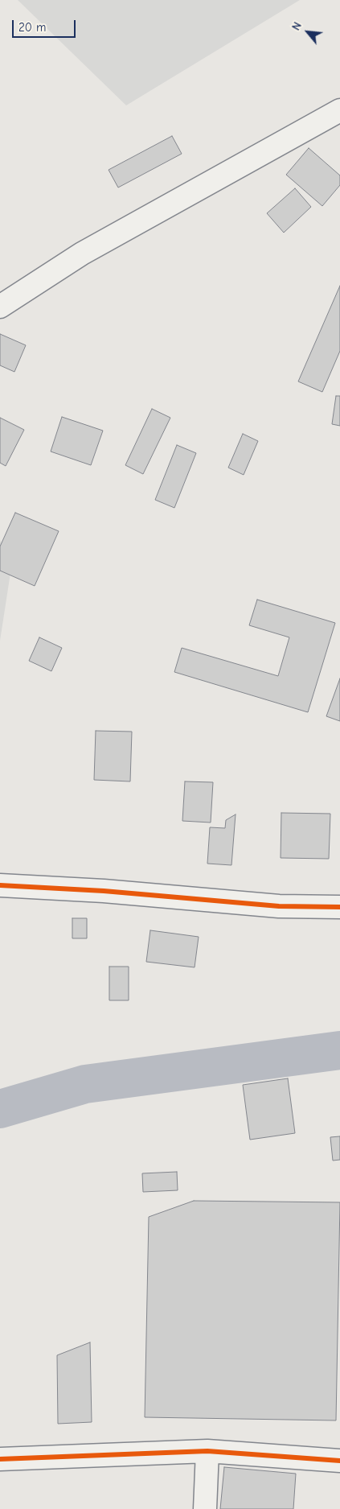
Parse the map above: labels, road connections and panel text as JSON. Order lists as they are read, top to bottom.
{
  "scale_bar": "20 m",
  "north": "top left"
}
